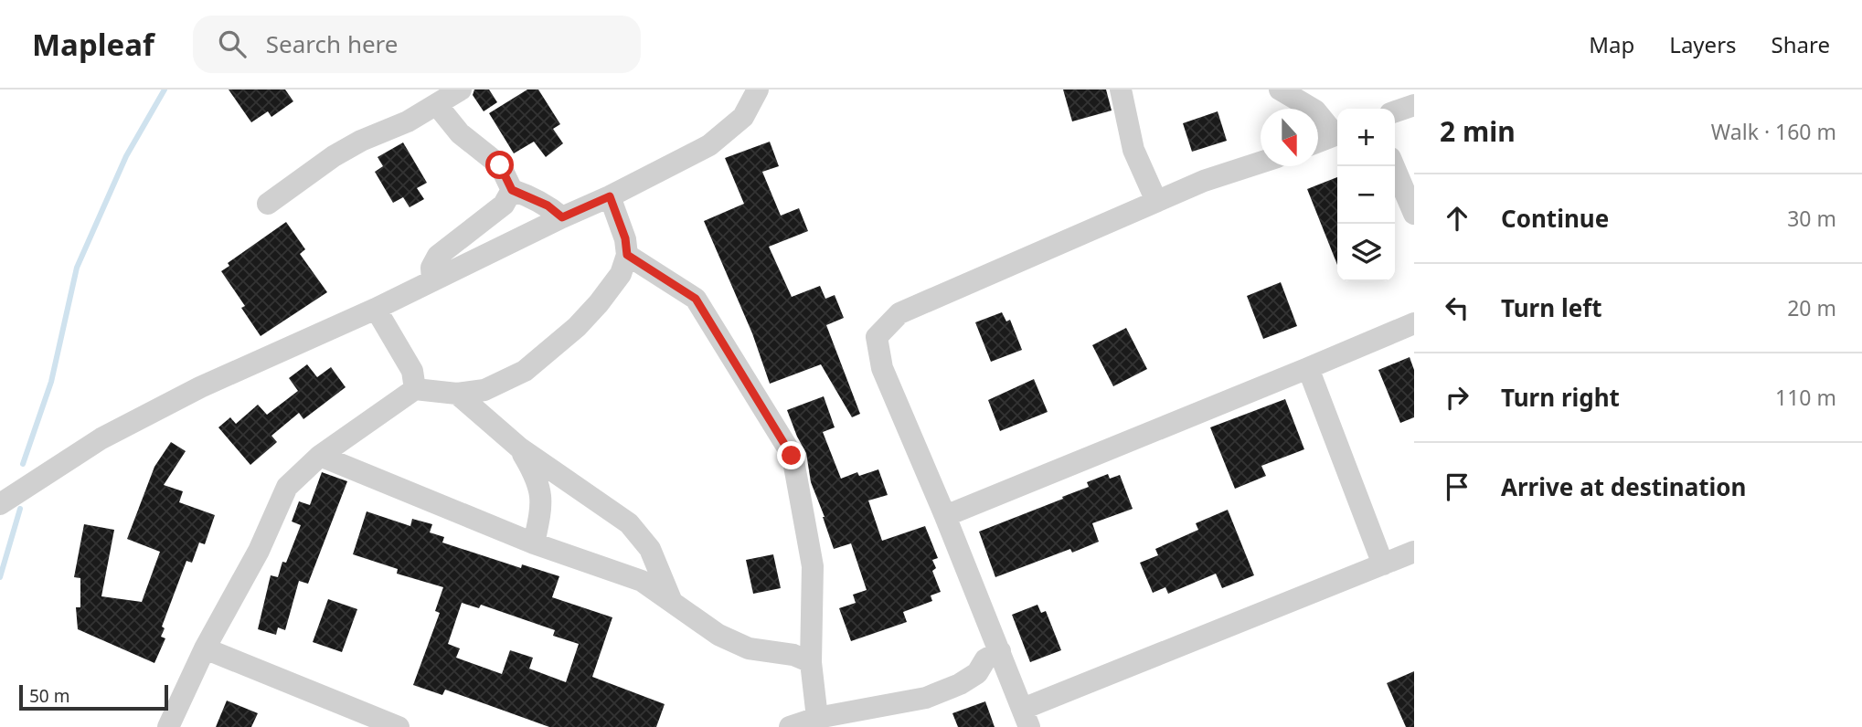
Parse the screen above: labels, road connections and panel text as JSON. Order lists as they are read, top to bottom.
{
  "scale_bar": "50 m",
  "north": "bottom",
  "page": {
    "header": "Mapleaf",
    "search": "Search here",
    "nav": ["Map", "Layers", "Share"],
    "heading": ["2 min", "Walk · 160 m"],
    "map_buttons": ["+", "−"],
    "list": [
      ["Continue", "30 m"],
      ["Turn left", "20 m"],
      ["Turn right", "110 m"],
      "Arrive at destination"
    ],
    "scale": "50 m"
  }
}
